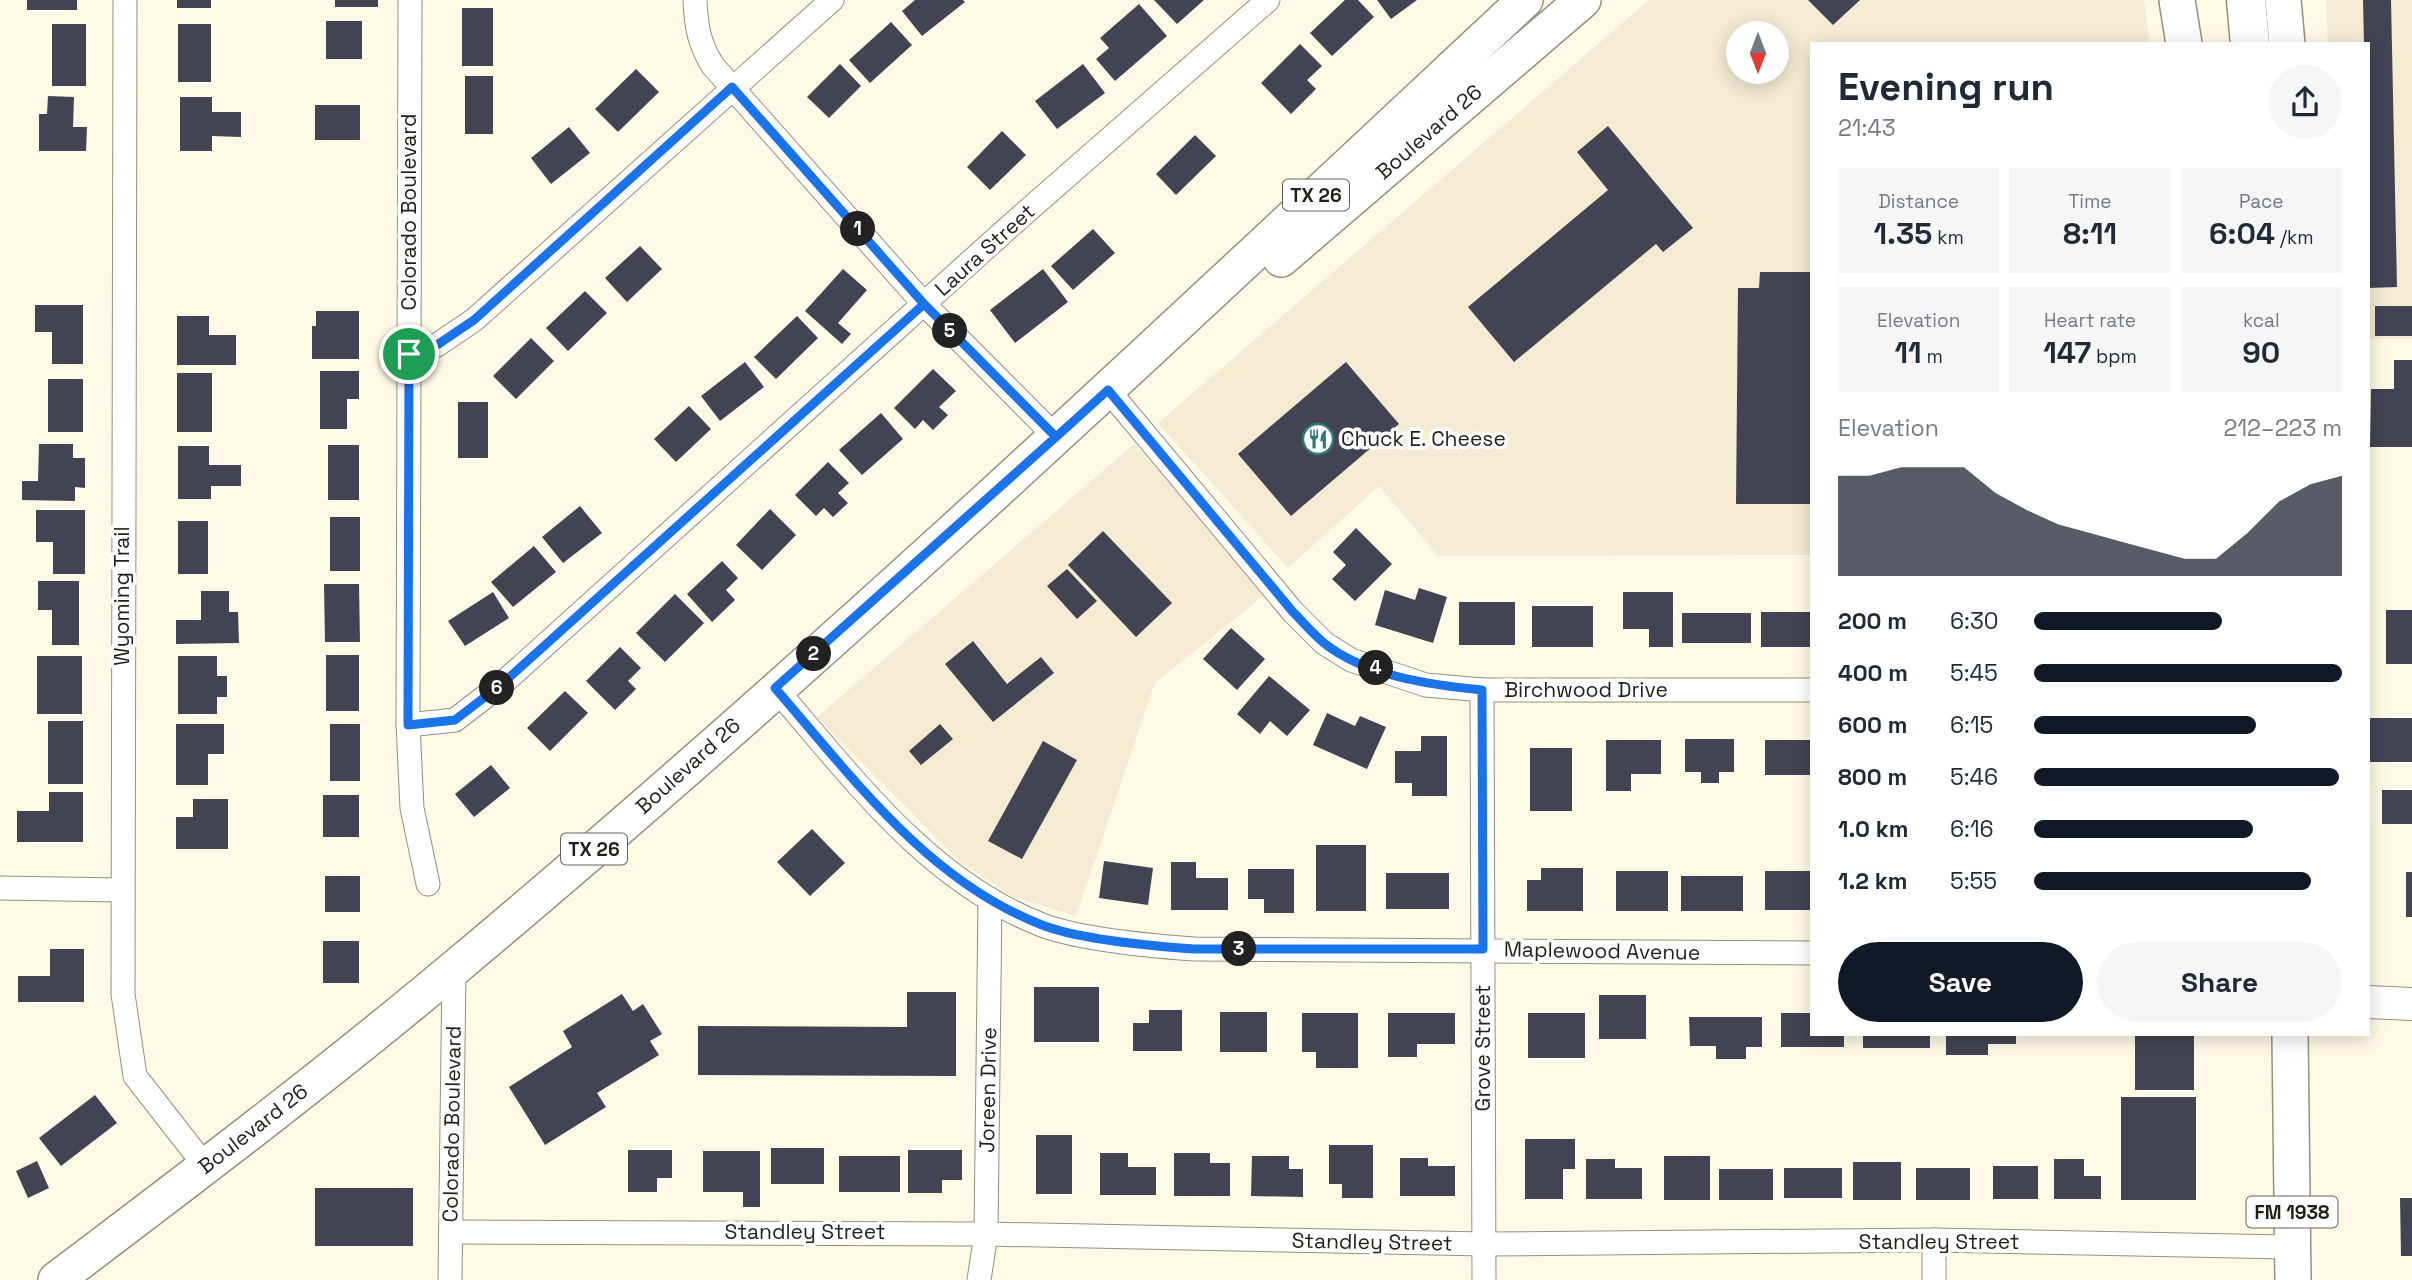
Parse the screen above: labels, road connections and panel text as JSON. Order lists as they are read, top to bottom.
{
  "streets": {
    "main road": ["Boulevard 26", "TX 26", "FM 1938"],
    "street": [
      "Colorado Boulevard",
      "Laura Street",
      "Wyoming Trail",
      "Birchwood Drive",
      "Maplewood Avenue",
      "Grove Street",
      "Joreen Drive",
      "Standley Street"
    ]
  },
  "crossings": [
    ["Boulevard 26", "Colorado Boulevard"],
    ["Boulevard 26", "Wyoming Trail"],
    ["Boulevard 26", "Birchwood Drive"],
    ["Boulevard 26", "Maplewood Avenue"],
    ["Colorado Boulevard", "Laura Street"],
    ["Colorado Boulevard", "Standley Street"],
    ["Birchwood Drive", "Grove Street"],
    ["Maplewood Avenue", "Grove Street"],
    ["Maplewood Avenue", "Joreen Drive"],
    ["Grove Street", "Standley Street"],
    ["Joreen Drive", "Standley Street"],
    ["FM 1938", "Standley Street"]
  ],
  "places": {
    "restaurant": ["Chuck E. Cheese"]
  },
  "north": "bottom",
  "page": {
    "heading": ["Evening run", "21:43"],
    "stats": [
      ["Distance", "1.35 km"],
      ["Time", "8:11"],
      ["Pace", "6:04 /km"],
      ["Elevation", "11 m"],
      ["Heart rate", "147 bpm"],
      ["kcal", "90"]
    ],
    "pins": [
      "1",
      "5",
      "2",
      "4",
      "6",
      "3"
    ],
    "chart": ["Elevation", "212–223 m"],
    "list": [
      {
        "name": "200 m",
        "note": "6:30"
      },
      {
        "name": "400 m",
        "note": "5:45"
      },
      {
        "name": "600 m",
        "note": "6:15"
      },
      {
        "name": "800 m",
        "note": "5:46"
      },
      {
        "name": "1.0 km",
        "note": "6:16"
      },
      {
        "name": "1.2 km",
        "note": "5:55"
      }
    ],
    "buttons": ["Save", "Share"]
  }
}
